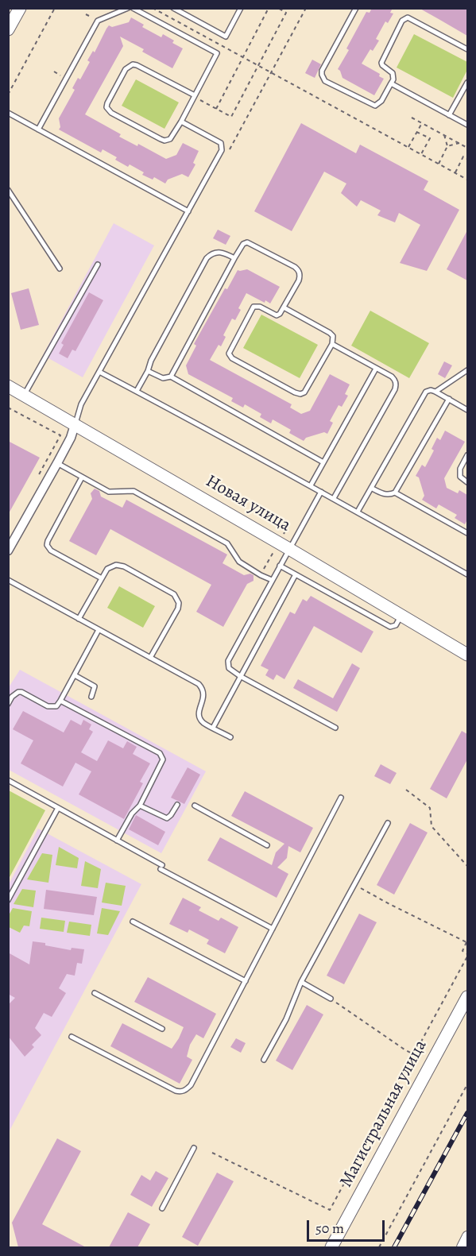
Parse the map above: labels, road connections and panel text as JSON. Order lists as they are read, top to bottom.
{
  "streets": {
    "main road": ["Новая улица", "Магистральная улица"]
  },
  "scale_bar": "50 m"
}
